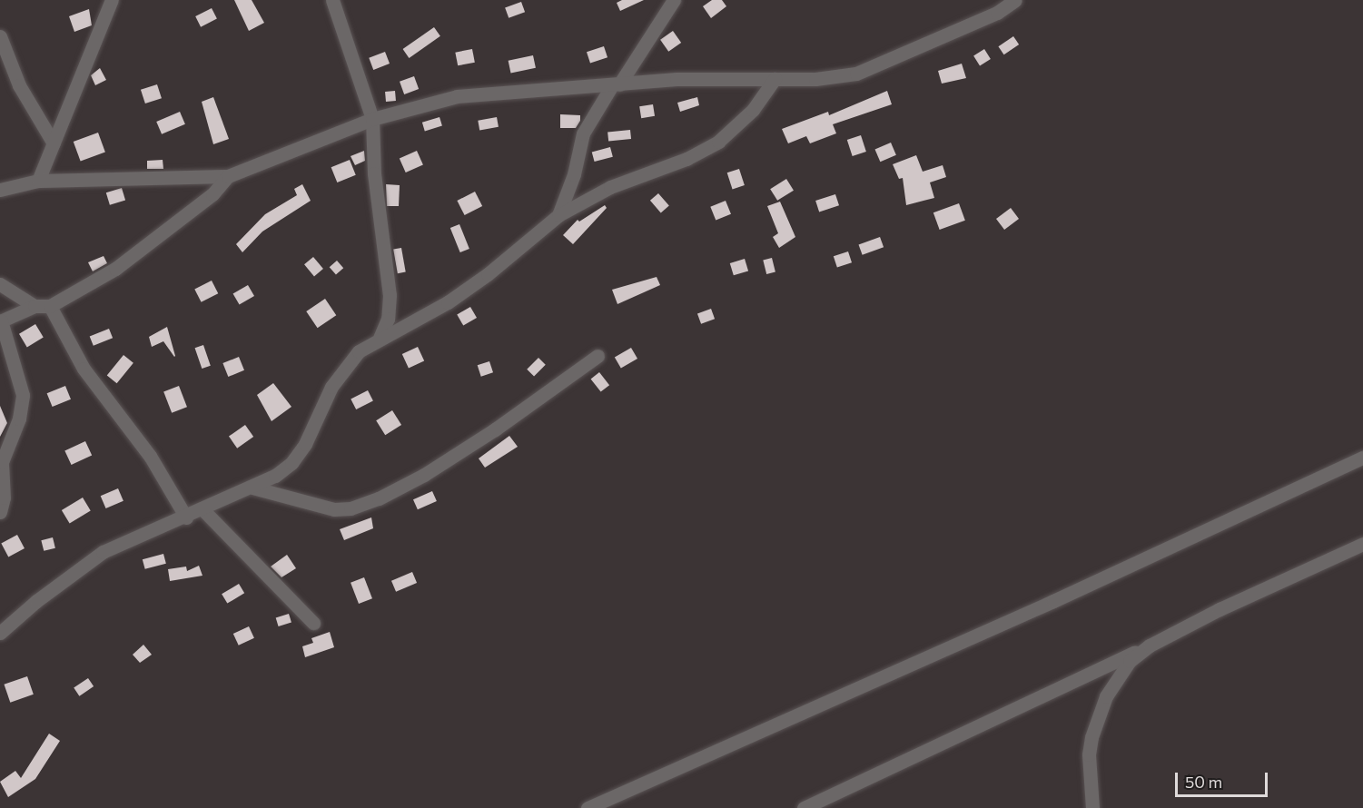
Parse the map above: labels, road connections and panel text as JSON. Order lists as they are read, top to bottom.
{
  "scale_bar": "50 m"
}
